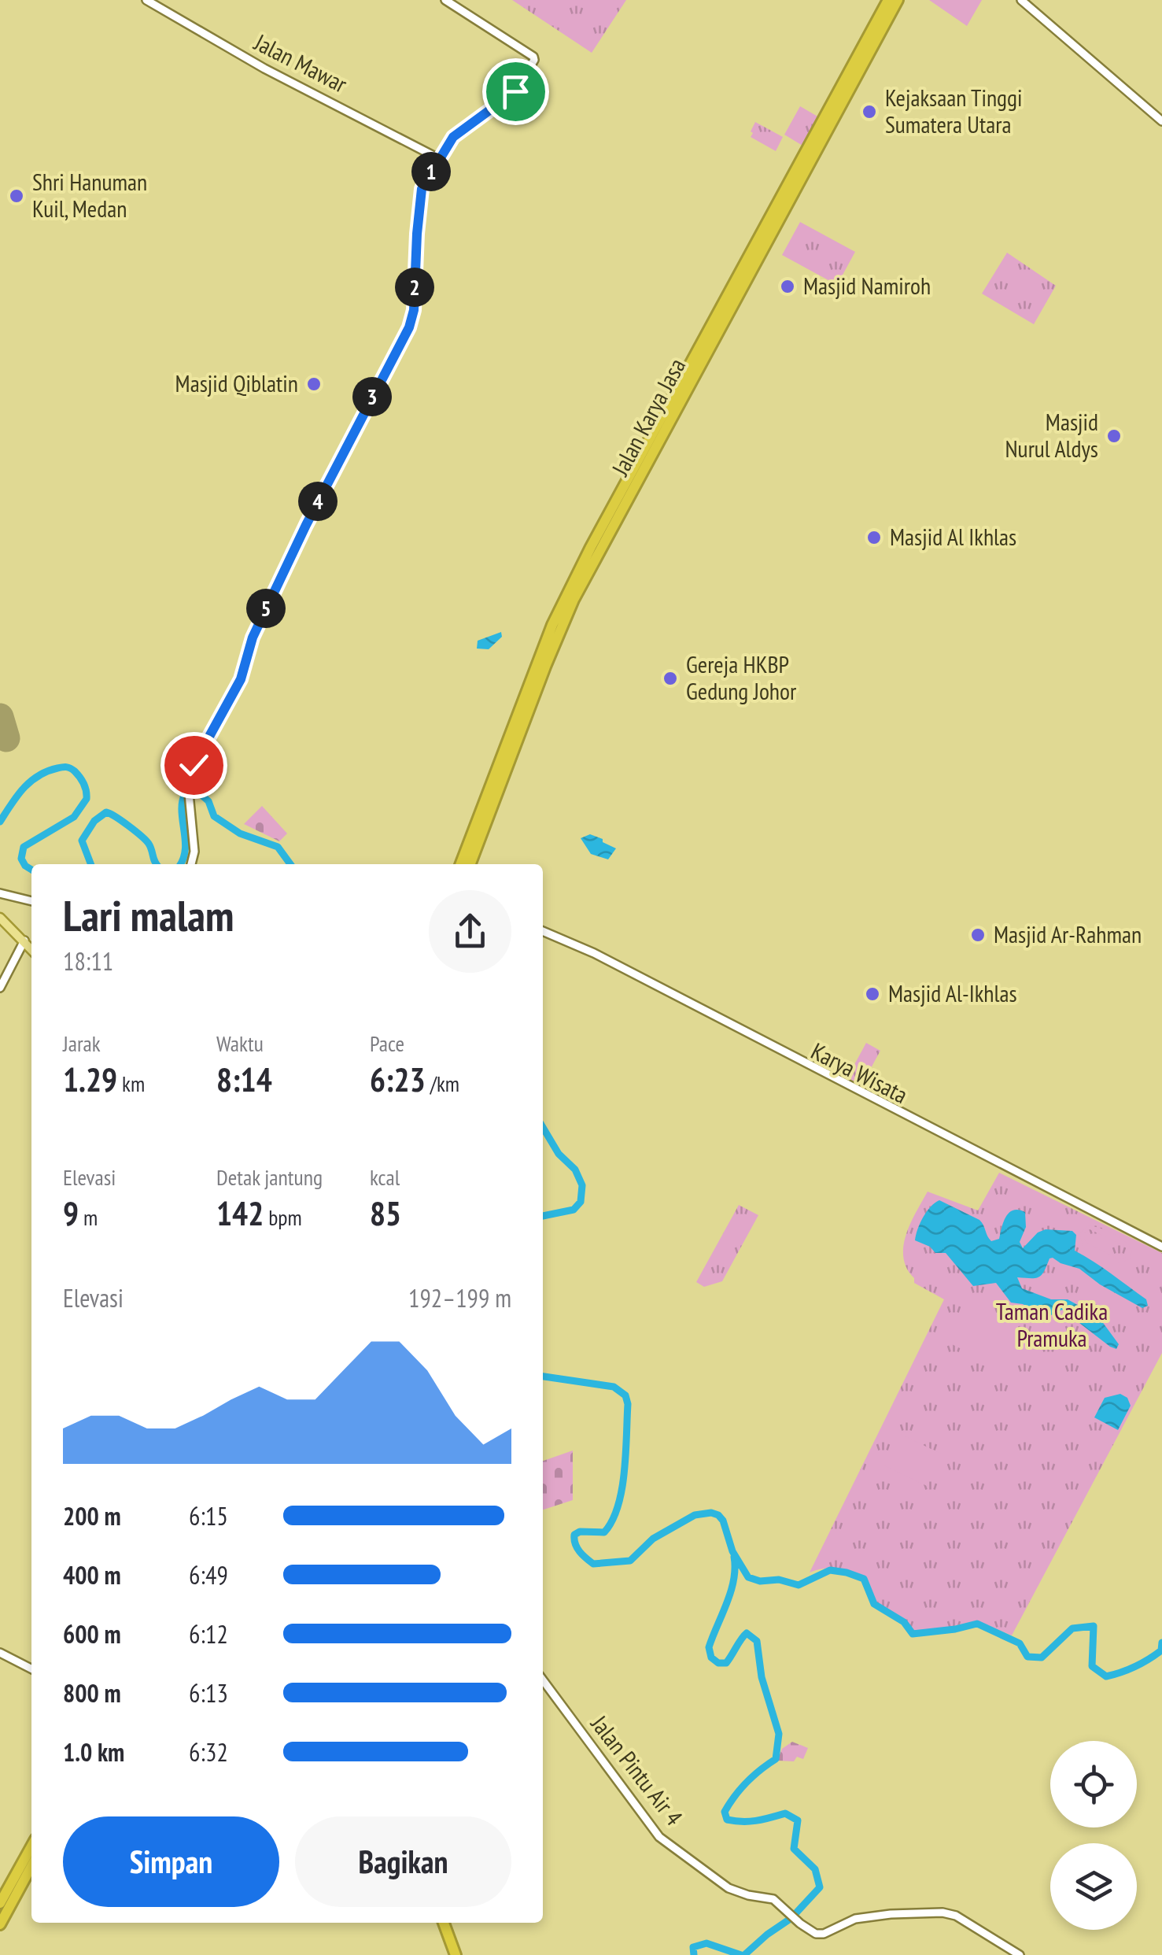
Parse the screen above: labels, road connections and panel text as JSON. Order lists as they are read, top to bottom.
{
  "streets": {
    "highway": ["Jalan Karya Jasa"],
    "street": ["Jalan Mawar", "Karya Wisata", "Jalan Pintu Air 4"]
  },
  "parks": ["Taman Cadika Pramuka"],
  "places": [
    "Kejaksaan Tinggi Sumatera Utara",
    "Shri Hanuman Kuil, Medan",
    "Masjid Namiroh",
    "Masjid Qiblatin",
    "Masjid Nurul Aldys",
    "Masjid Al Ikhlas",
    "Gereja HKBP Gedung Johor",
    "Masjid Ar-Rahman",
    "Masjid Al-Ikhlas"
  ],
  "page": {
    "pins": [
      "1",
      "2",
      "3",
      "4",
      "5"
    ],
    "heading": ["Lari malam", "18:11"],
    "stats": [
      ["Jarak", "1.29 km"],
      ["Waktu", "8:14"],
      ["Pace", "6:23 /km"],
      ["Elevasi", "9 m"],
      ["Detak jantung", "142 bpm"],
      ["kcal", "85"]
    ],
    "chart": ["Elevasi", "192–199 m"],
    "list": [
      {
        "name": "200 m",
        "note": "6:15"
      },
      {
        "name": "400 m",
        "note": "6:49"
      },
      {
        "name": "600 m",
        "note": "6:12"
      },
      {
        "name": "800 m",
        "note": "6:13"
      },
      {
        "name": "1.0 km",
        "note": "6:32"
      }
    ],
    "buttons": ["Simpan", "Bagikan"]
  }
}
